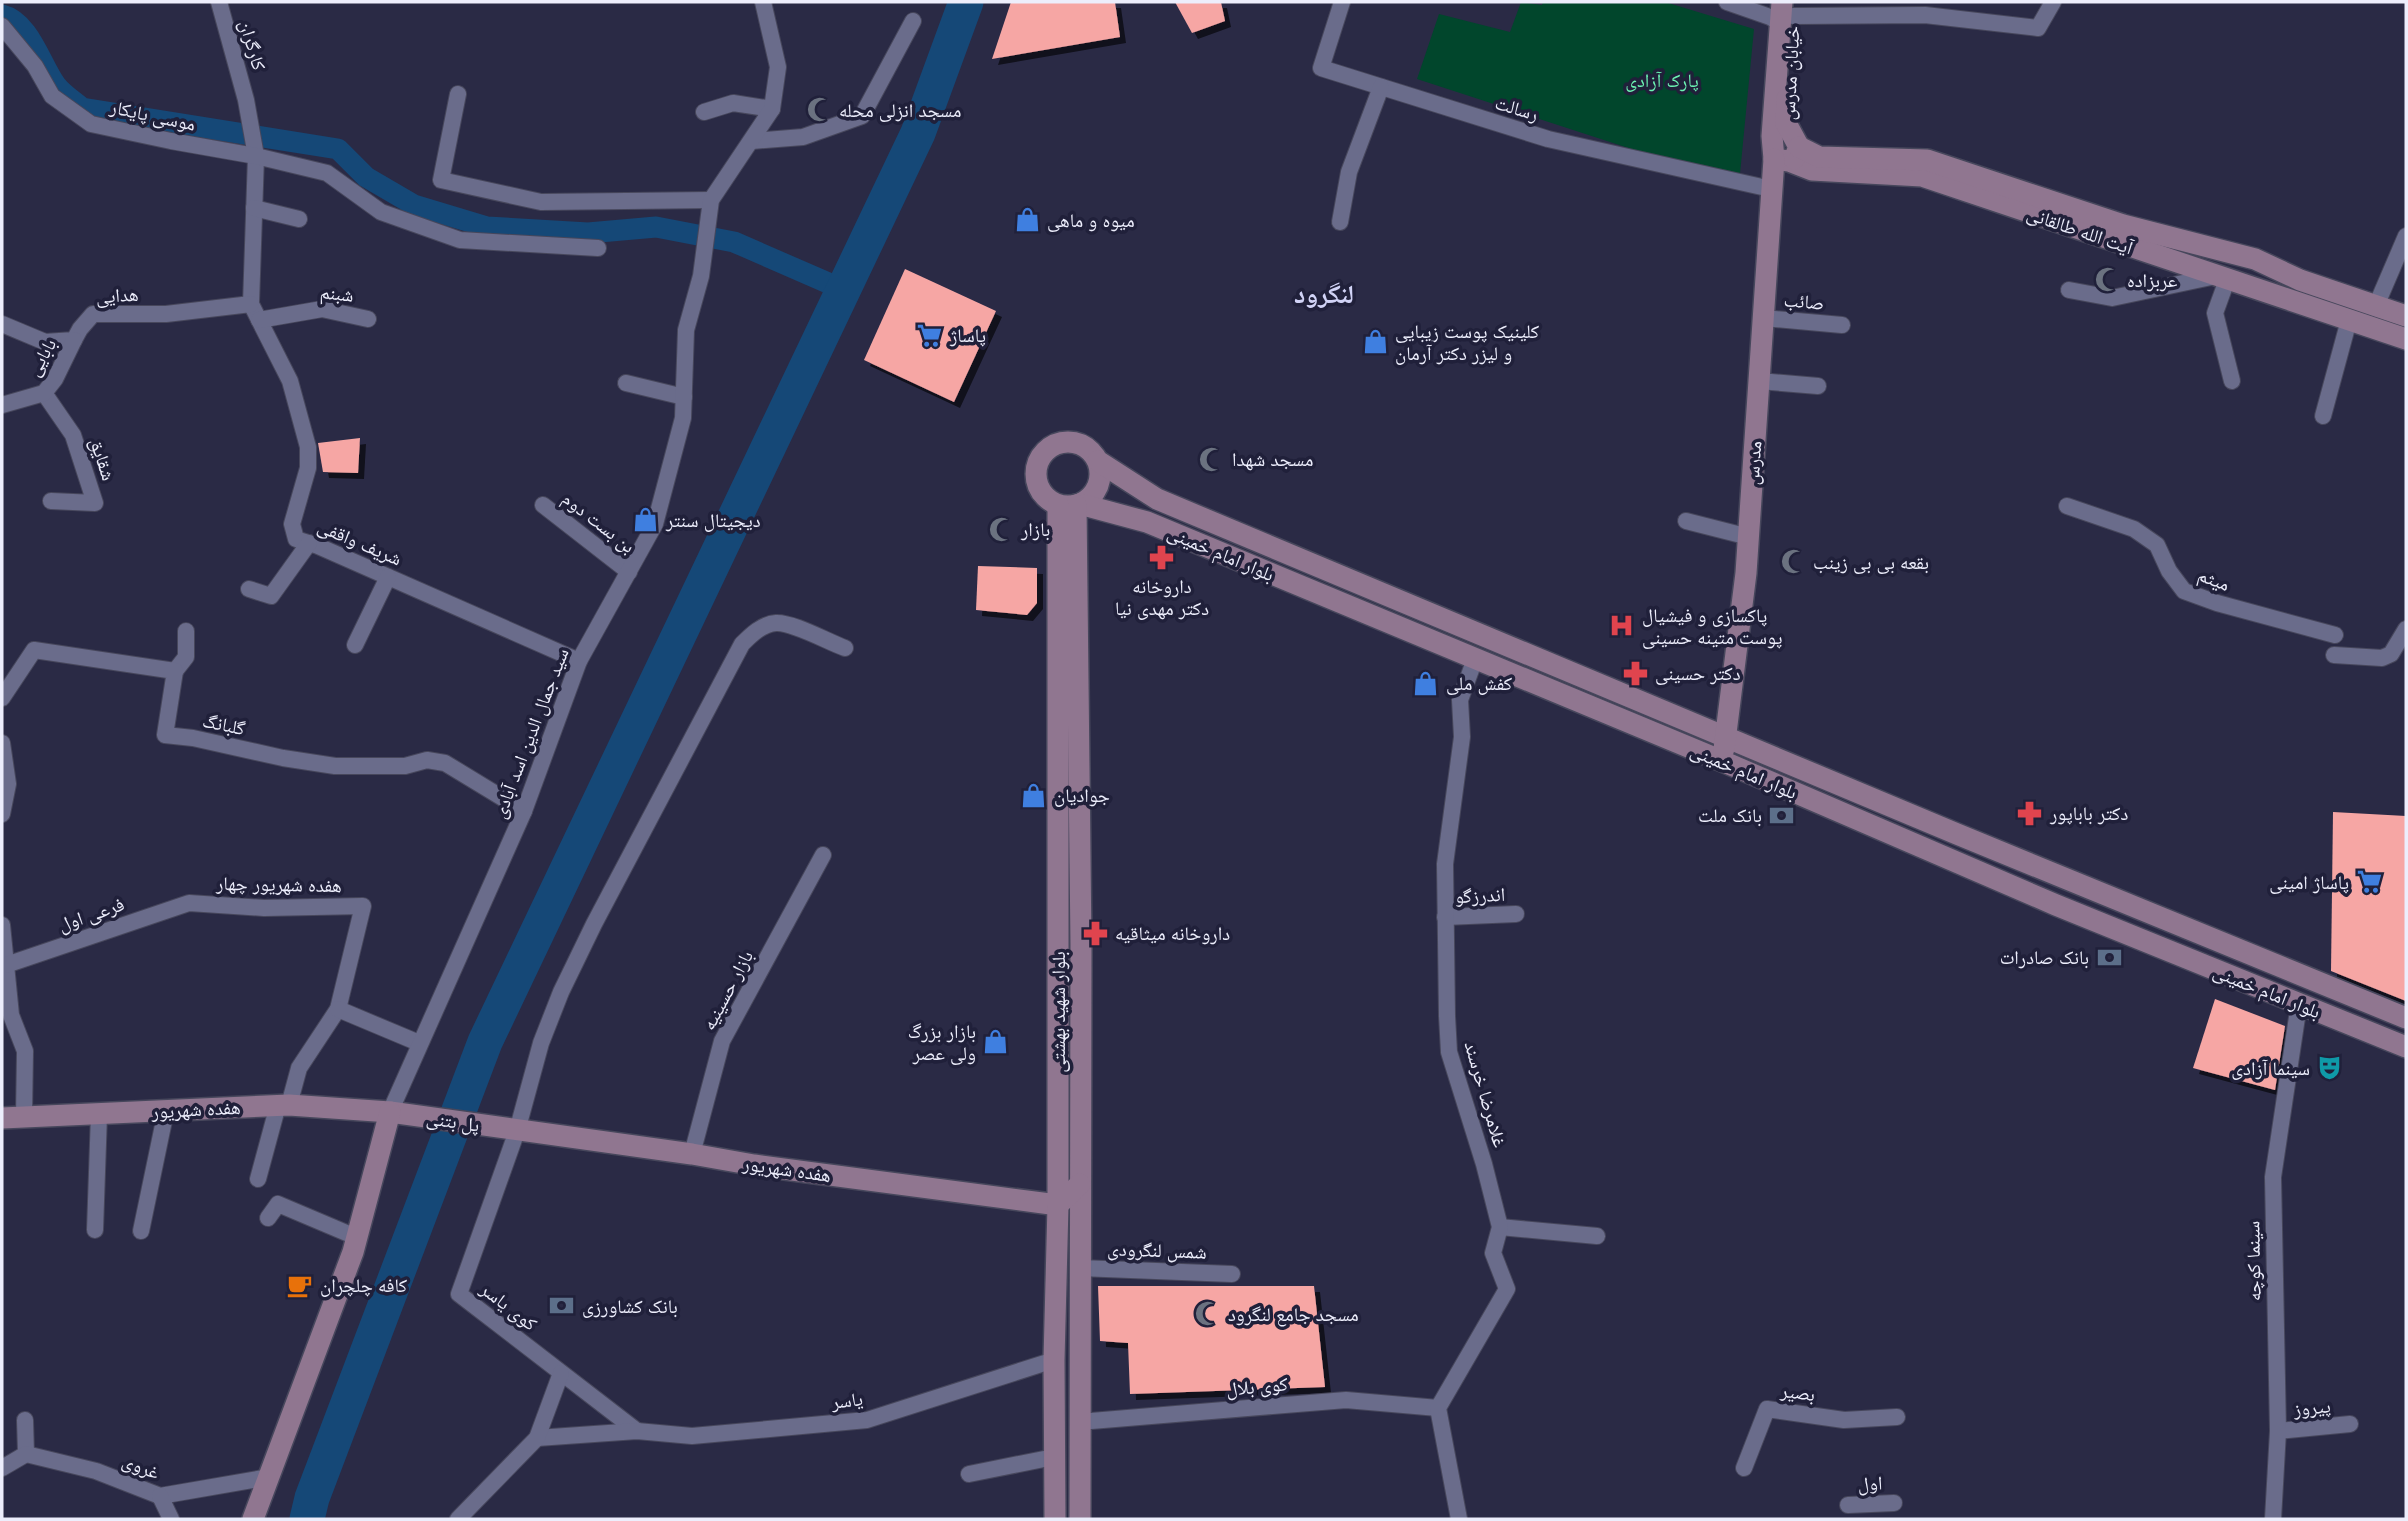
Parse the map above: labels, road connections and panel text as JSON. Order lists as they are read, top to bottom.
{
  "streets": {
    "main road": [
      "خیابان مدرس",
      "آیت الله طالقانی",
      "مدرس",
      "بلوار امام خمینی",
      "بلوار شهید بهشتی",
      "هفده شهریور",
      "پل بتنی"
    ],
    "street": [
      "کارگران",
      "رسالت",
      "موسی پایکار",
      "شبنم",
      "هدایی",
      "صائب",
      "بابایی",
      "شقایق",
      "بن بست دوم",
      "شریف واقفی",
      "میثم",
      "گلبانگ",
      "سید جمال الدین اسد آبادی",
      "هفده شهریور چهار",
      "اندرزگو",
      "فرعی اول",
      "بازار حسینیه",
      "غلامرضا خرسند",
      "شمس لنگرودی",
      "سینما کوچه",
      "کوی یاسر",
      "کوی بلال",
      "بصیر",
      "یاسر",
      "پیروز",
      "غروی",
      "اول"
    ]
  },
  "crossings": [
    ["کارگران", "موسی پایکار"],
    ["کارگران", "شریف واقفی"],
    ["خیابان مدرس", "رسالت"],
    ["خیابان مدرس", "آیت الله طالقانی"],
    ["خیابان مدرس", "مدرس"],
    ["رسالت", "مدرس"],
    ["موسی پایکار", "شریف واقفی"],
    ["شبنم", "شریف واقفی"],
    ["هدایی", "بابایی"],
    ["هدایی", "شریف واقفی"],
    ["صائب", "مدرس"],
    ["بابایی", "شقایق"],
    ["مدرس", "بلوار امام خمینی"],
    ["بن بست دوم", "سید جمال الدین اسد آبادی"],
    ["شریف واقفی", "سید جمال الدین اسد آبادی"],
    ["بلوار امام خمینی", "بلوار شهید بهشتی"],
    ["بلوار امام خمینی", "غلامرضا خرسند"],
    ["بلوار امام خمینی", "سینما کوچه"],
    ["گلبانگ", "سید جمال الدین اسد آبادی"],
    ["سید جمال الدین اسد آبادی", "هفده شهریور"],
    ["سید جمال الدین اسد آبادی", "پل بتنی"],
    ["هفده شهریور چهار", "فرعی اول"],
    ["هفده شهریور چهار", "هفده شهریور"],
    ["اندرزگو", "غلامرضا خرسند"],
    ["بازار حسینیه", "هفده شهریور"],
    ["بلوار شهید بهشتی", "هفده شهریور"],
    ["بلوار شهید بهشتی", "شمس لنگرودی"],
    ["بلوار شهید بهشتی", "کوی بلال"],
    ["بلوار شهید بهشتی", "یاسر"],
    ["غلامرضا خرسند", "کوی بلال"],
    ["هفده شهریور", "پل بتنی"],
    ["هفده شهریور", "کوی یاسر"],
    ["پل بتنی", "کوی یاسر"],
    ["سینما کوچه", "پیروز"],
    ["کوی یاسر", "یاسر"]
  ],
  "districts": ["لنگرود"],
  "parks": ["پارک آزادی"],
  "places": {
    "mosque": [
      "مسجد انزلی محله",
      "عربزاده",
      "مسجد شهدا",
      "بازار",
      "بقعه بی بی زینب",
      "مسجد جامع لنگرود"
    ],
    "shop": [
      "میوه و ماهی",
      "کلینیک پوست زیبایی و لیزر دکتر آرمان",
      "دیجیتال سنتر",
      "کفش ملی",
      "جوادیان",
      "بازار بزرگ ولی عصر"
    ],
    "supermarket": ["پاساژ", "پاساژ امینی"],
    "pharmacy": [
      "داروخانه دکتر مهدی نیا",
      "دکتر حسینی",
      "دکتر باباپور",
      "داروخانه میثاقیه"
    ],
    "hospital": ["پاکسازی و فیشیال پوست متینه حسینی"],
    "bank": ["بانک ملت", "بانک صادرات", "بانک کشاورزی"],
    "theatre": ["سینما آزادی"],
    "cafe": ["کافه چلچران"]
  }
}
